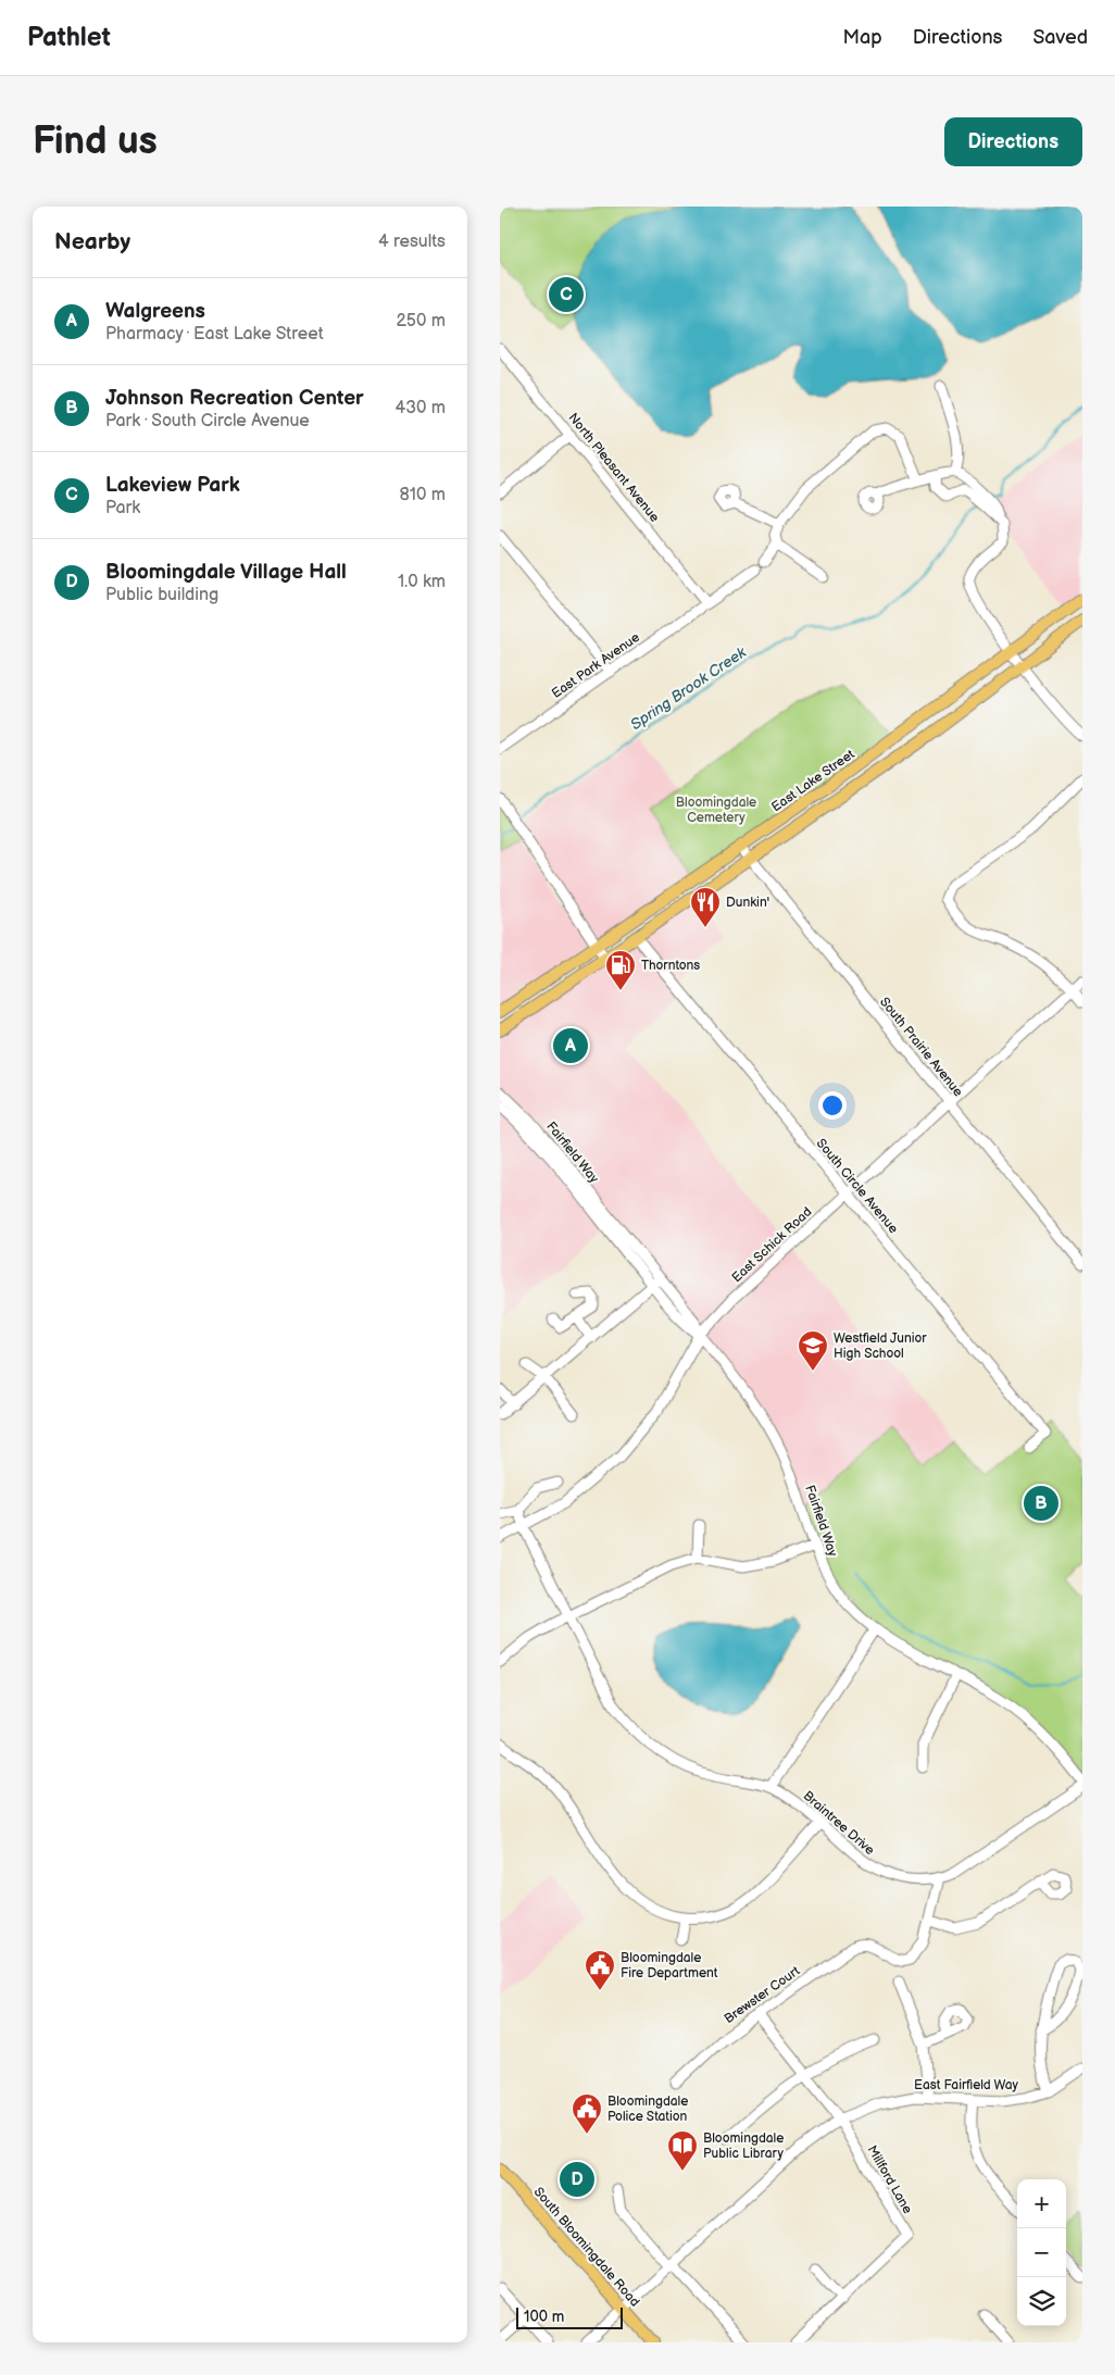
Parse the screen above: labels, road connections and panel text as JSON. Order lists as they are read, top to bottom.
{
  "streets": {
    "main road": ["East Lake Street", "South Bloomingdale Road"],
    "street": [
      "North Pleasant Avenue",
      "East Park Avenue",
      "South Prairie Avenue",
      "Fairfield Way",
      "South Circle Avenue",
      "East Schick Road",
      "Braintree Drive",
      "Brewster Court",
      "East Fairfield Way",
      "Millford Lane"
    ]
  },
  "crossings": [
    ["North Pleasant Avenue", "East Park Avenue"],
    ["East Lake Street", "South Prairie Avenue"],
    ["South Prairie Avenue", "East Schick Road"],
    ["Fairfield Way", "East Schick Road"],
    ["South Circle Avenue", "East Schick Road"],
    ["East Schick Road", "Braintree Drive"],
    ["Brewster Court", "Millford Lane"],
    ["East Fairfield Way", "Millford Lane"],
    ["East Fairfield Way", "South Bloomingdale Road"]
  ],
  "water": ["Spring Brook Creek"],
  "parks": ["Bloomingdale Cemetery"],
  "places": {
    "restaurant": ["Dunkin'"],
    "fuel station": ["Thorntons"],
    "school or university": ["Westfield Junior High School"],
    "public building": ["Bloomingdale Fire Department", "Bloomingdale Police Station"],
    "library": ["Bloomingdale Public Library"]
  },
  "scale_bar": "100 m",
  "page": {
    "header": "Pathlet",
    "nav": ["Map", "Directions", "Saved"],
    "buttons": "Directions",
    "title": "Find us",
    "heading": ["Nearby", "4 results"],
    "pins": [
      "C",
      "A",
      "B",
      "D"
    ],
    "list": [
      {
        "mark": "A",
        "name": "Walgreens",
        "note": "Pharmacy · East Lake Street",
        "value": "250 m"
      },
      {
        "mark": "B",
        "name": "Johnson Recreation Center",
        "note": "Park · South Circle Avenue",
        "value": "430 m"
      },
      {
        "mark": "C",
        "name": "Lakeview Park",
        "note": "Park",
        "value": "810 m"
      },
      {
        "mark": "D",
        "name": "Bloomingdale Village Hall",
        "note": "Public building",
        "value": "1.0 km"
      }
    ],
    "map_buttons": ["+", "−"],
    "scale": "100 m"
  }
}
